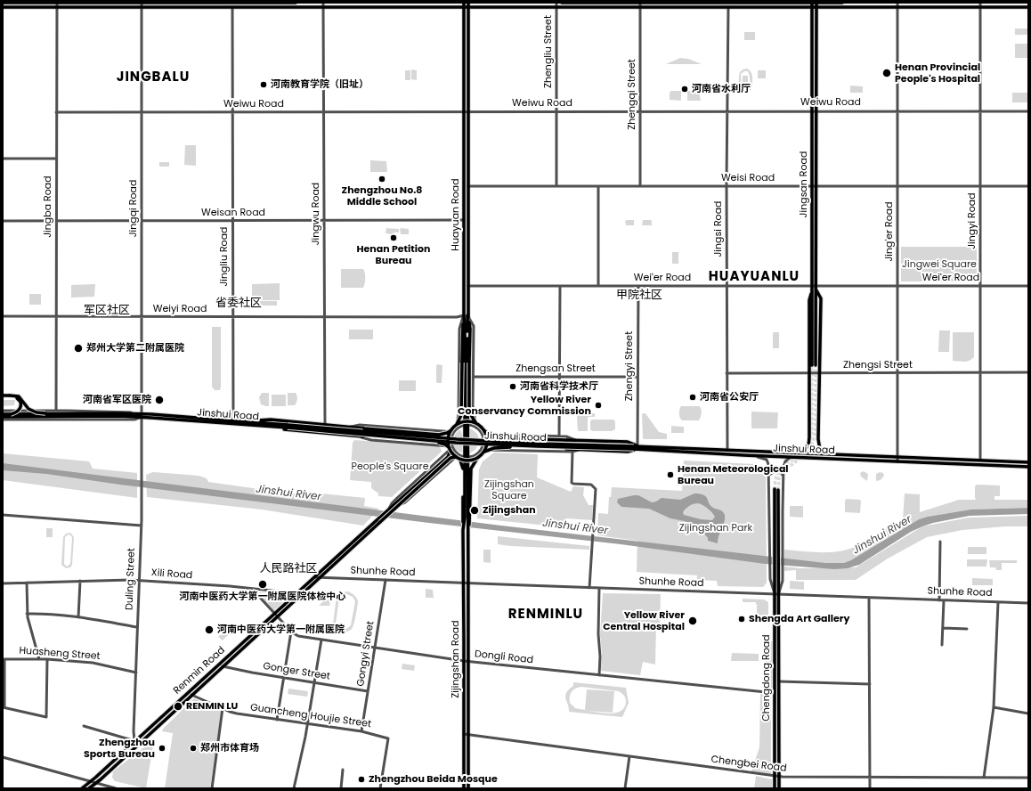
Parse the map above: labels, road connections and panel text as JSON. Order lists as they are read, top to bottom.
{
  "streets": {
    "main road": [
      "Jingsan Road",
      "Huayuan Road",
      "Jinshui Road",
      "Zijingshan Road",
      "Renmin Road",
      "Chengdong Road"
    ],
    "street": [
      "Zhengliu Street",
      "Zhengqi Street",
      "Weiwu Road",
      "Weisi Road",
      "Jingba Road",
      "Jingqi Road",
      "Weisan Road",
      "Jingwu Road",
      "Jingyi Road",
      "Jingsi Road",
      "Jing'er Road",
      "Jingliu Road",
      "Wei'er Road",
      "Weiyi Road",
      "Zhengsi Street",
      "Zhengyi Street",
      "Zhengsan Street",
      "Shunhe Road",
      "Xili Road",
      "Duling Street",
      "Huasheng Street",
      "Gongyi Street",
      "Dongli Road",
      "Gonger Street",
      "Guancheng Houjie Street",
      "Chengbei Road"
    ]
  },
  "crossings": [
    ["Zhengliu Street", "Weiwu Road"],
    ["Zhengliu Street", "Weisi Road"],
    ["Zhengqi Street", "Weiwu Road"],
    ["Zhengqi Street", "Weisi Road"],
    ["Weiwu Road", "Jingsan Road"],
    ["Weiwu Road", "Jingba Road"],
    ["Weiwu Road", "Jingqi Road"],
    ["Weiwu Road", "Jingwu Road"],
    ["Weiwu Road", "Huayuan Road"],
    ["Weiwu Road", "Jingyi Road"],
    ["Weiwu Road", "Jingsi Road"],
    ["Weiwu Road", "Jing'er Road"],
    ["Weiwu Road", "Jingliu Road"],
    ["Weisi Road", "Jingsan Road"],
    ["Weisi Road", "Huayuan Road"],
    ["Weisi Road", "Jingyi Road"],
    ["Weisi Road", "Jingsi Road"],
    ["Weisi Road", "Jing'er Road"],
    ["Jingsan Road", "Wei'er Road"],
    ["Jingba Road", "Weisan Road"],
    ["Jingba Road", "Weiyi Road"],
    ["Jingqi Road", "Weisan Road"],
    ["Jingqi Road", "Weiyi Road"],
    ["Jingqi Road", "Jinshui Road"],
    ["Jingqi Road", "Duling Street"],
    ["Weisan Road", "Jingwu Road"],
    ["Weisan Road", "Huayuan Road"],
    ["Weisan Road", "Jingliu Road"],
    ["Jingwu Road", "Weiyi Road"],
    ["Huayuan Road", "Wei'er Road"],
    ["Huayuan Road", "Weiyi Road"],
    ["Huayuan Road", "Renmin Road"],
    ["Jingyi Road", "Wei'er Road"],
    ["Jingyi Road", "Zhengsi Street"],
    ["Jingyi Road", "Jinshui Road"],
    ["Jingsi Road", "Wei'er Road"],
    ["Jingsi Road", "Zhengsi Street"],
    ["Jingsi Road", "Jinshui Road"],
    ["Jing'er Road", "Wei'er Road"],
    ["Jing'er Road", "Zhengsi Street"],
    ["Jing'er Road", "Jinshui Road"],
    ["Jingliu Road", "Weiyi Road"],
    ["Jingliu Road", "Jinshui Road"],
    ["Wei'er Road", "Zhengyi Street"],
    ["Zhengyi Street", "Zhengsan Street"],
    ["Zhengyi Street", "Jinshui Road"],
    ["Jinshui Road", "Duling Street"],
    ["Shunhe Road", "Gongyi Street"],
    ["Shunhe Road", "Zijingshan Road"],
    ["Shunhe Road", "Renmin Road"],
    ["Shunhe Road", "Chengdong Road"],
    ["Xili Road", "Duling Street"],
    ["Xili Road", "Dongli Road"],
    ["Xili Road", "Renmin Road"],
    ["Duling Street", "Huasheng Street"],
    ["Duling Street", "Renmin Road"],
    ["Gongyi Street", "Dongli Road"],
    ["Gongyi Street", "Gonger Street"],
    ["Gongyi Street", "Guancheng Houjie Street"],
    ["Dongli Road", "Zijingshan Road"],
    ["Dongli Road", "Renmin Road"],
    ["Dongli Road", "Chengdong Road"],
    ["Zijingshan Road", "Chengbei Road"],
    ["Renmin Road", "Gonger Street"],
    ["Renmin Road", "Guancheng Houjie Street"],
    ["Chengdong Road", "Chengbei Road"]
  ],
  "districts": [
    "JINGBALU",
    "HUAYUANLU",
    "甲院社区",
    "省委社区",
    "军区社区",
    "人民路社区",
    "RENMINLU"
  ],
  "water": ["Jinshui River"],
  "parks": [
    "Jingwei Square",
    "People's Square",
    "Zijingshan Square",
    "Zijingshan Park"
  ],
  "places": [
    "Henan Provincial People's Hospital",
    "河南教育学院（旧址）",
    "河南省水利厅",
    "Zhengzhou No.8 Middle School",
    "Henan Petition Bureau",
    "郑州大学第二附属医院",
    "河南省科学技术厅",
    "河南省公安厅",
    "河南省军区医院",
    "Yellow River Conservancy Commission",
    "Henan Meteorological Bureau",
    "Zijingshan",
    "河南中医药大学第一附属医院体检中心",
    "Shengda Art Gallery",
    "Yellow River Central Hospital",
    "河南中医药大学第一附属医院",
    "RENMIN LU",
    "Zhengzhou Sports Bureau",
    "郑州市体育场",
    "Zhengzhou Beida Mosque"
  ]
}
